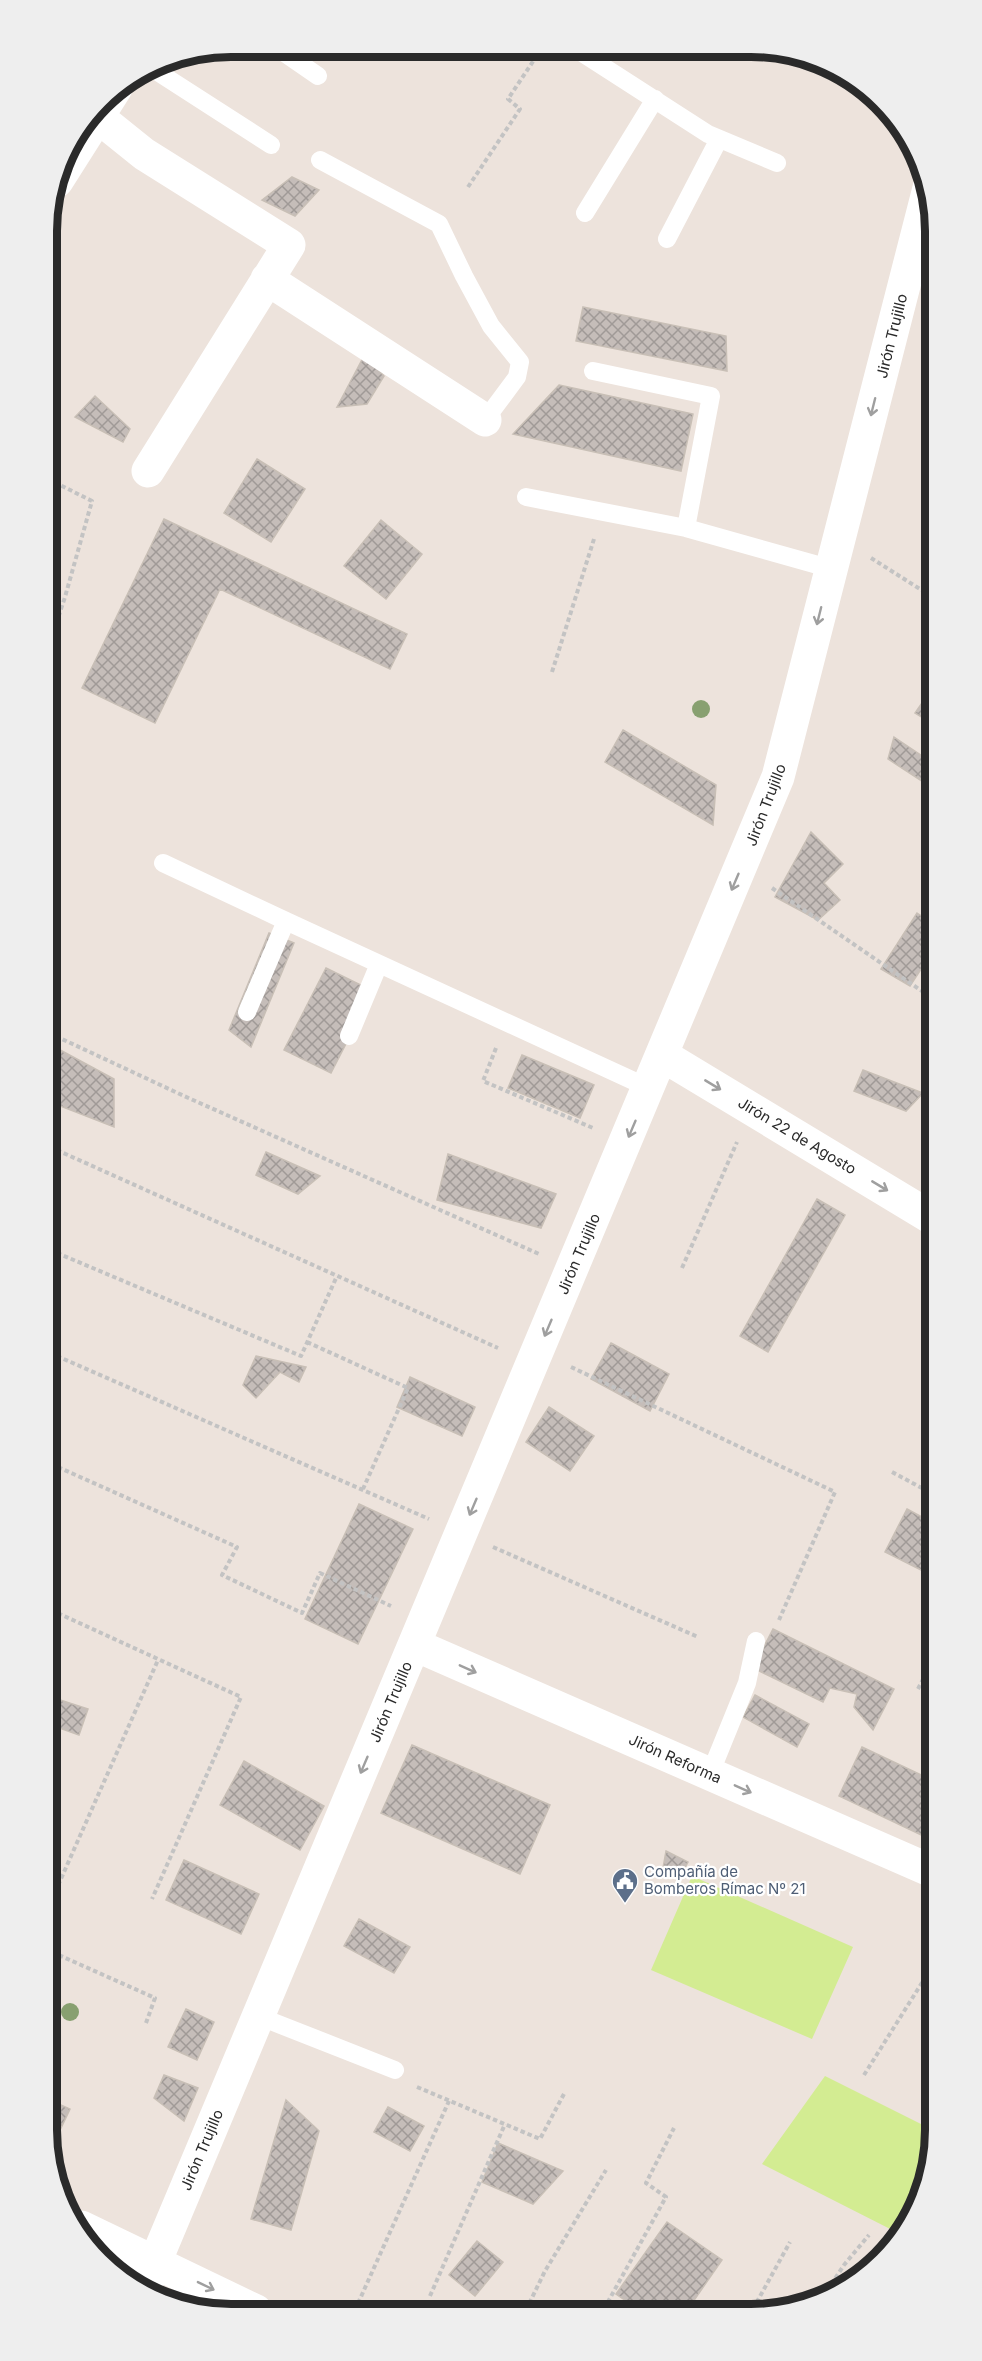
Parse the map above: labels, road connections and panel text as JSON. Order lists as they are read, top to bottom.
{
  "streets": {
    "street": ["Jirón Trujillo", "Jirón 22 de Agosto", "Jirón Reforma"]
  },
  "crossings": [
    ["Jirón Trujillo", "Jirón 22 de Agosto"],
    ["Jirón Trujillo", "Jirón Reforma"]
  ],
  "one_way": ["Jirón Trujillo", "Jirón 22 de Agosto", "Jirón Reforma"],
  "places": {
    "public building": ["Compañía de Bomberos Rímac Nº 21"]
  }
}
